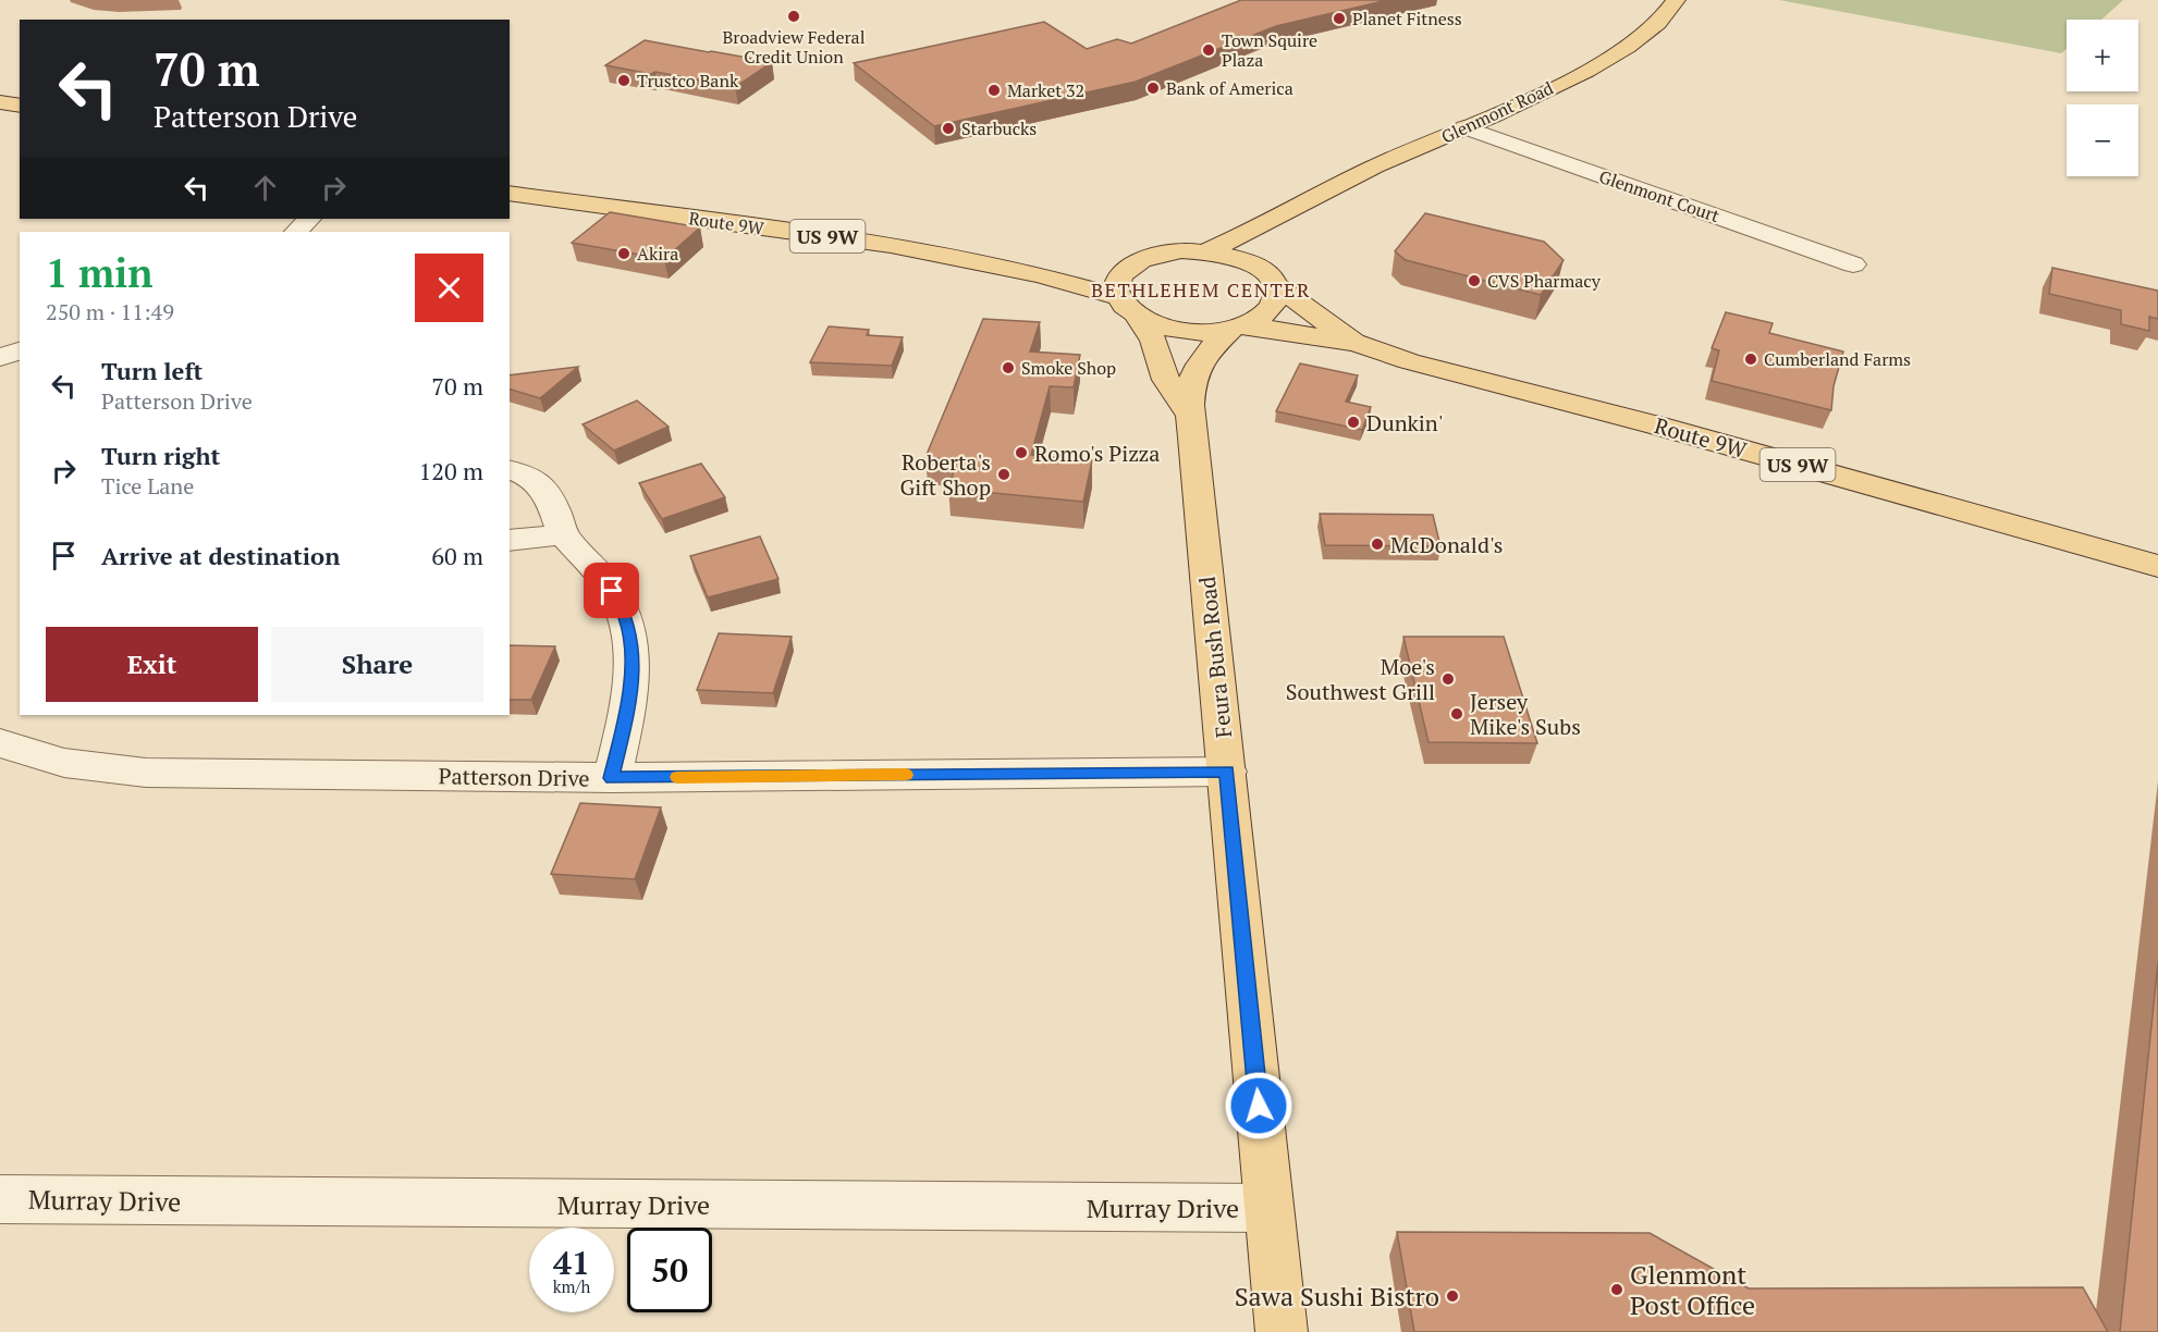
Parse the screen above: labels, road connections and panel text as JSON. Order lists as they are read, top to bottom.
{
  "streets": {
    "main road": [
      "Glenmont Road",
      "Route 9W",
      "US 9W",
      "Feura Bush Road"
    ],
    "street": ["Glenmont Court", "Patterson Drive", "Murray Drive"]
  },
  "crossings": [
    ["Glenmont Road", "Glenmont Court"],
    ["Glenmont Road", "Route 9W"],
    ["Glenmont Road", "Feura Bush Road"],
    ["Route 9W", "Feura Bush Road"],
    ["Feura Bush Road", "Patterson Drive"],
    ["Feura Bush Road", "Murray Drive"]
  ],
  "districts": ["BETHLEHEM CENTER"],
  "places": [
    "Broadview Federal Credit Union",
    "Planet Fitness",
    "Town Squire Plaza",
    "Trustco Bank",
    "Bank of America",
    "Market 32",
    "Starbucks",
    "Akira",
    "CVS Pharmacy",
    "Cumberland Farms",
    "Smoke Shop",
    "Dunkin'",
    "Romo's Pizza",
    "Roberta's Gift Shop",
    "McDonald's",
    "Moe's Southwest Grill",
    "Jersey Mike's Subs",
    "Glenmont Post Office",
    "Sawa Sushi Bistro"
  ],
  "page": {
    "map_buttons": ["+", "−"],
    "turn": ["70 m", "Patterson Drive"],
    "heading": ["1 min", "250 m · 11:49"],
    "list": [
      {
        "name": "Turn left",
        "note": "Patterson Drive",
        "value": "70 m"
      },
      {
        "name": "Turn right",
        "note": "Tice Lane",
        "value": "120 m"
      },
      {
        "name": "Arrive at destination",
        "value": "60 m"
      }
    ],
    "buttons": ["Exit", "Share"],
    "speed": "41 km/h",
    "limit": "50"
  }
}
